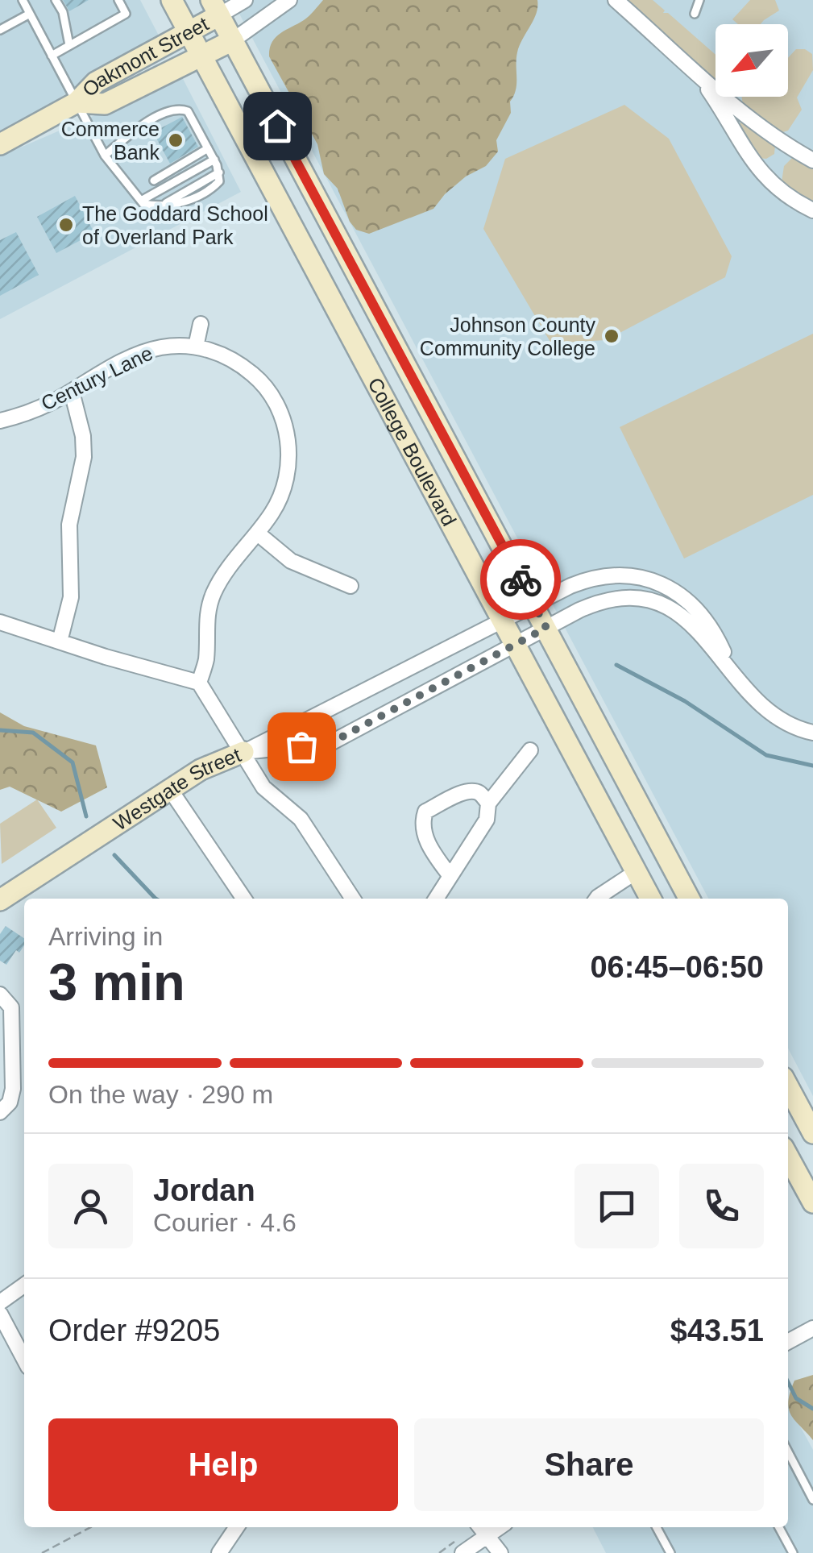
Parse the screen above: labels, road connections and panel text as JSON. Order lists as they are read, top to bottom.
{
  "streets": {
    "main road": ["Oakmont Street", "College Boulevard", "Westgate Street"],
    "street": ["Century Lane"]
  },
  "crossings": [
    ["Oakmont Street", "College Boulevard"],
    ["College Boulevard", "Westgate Street"]
  ],
  "places": ["Commerce Bank", "The Goddard School of Overland Park", "Johnson County Community College"],
  "north": "bottom left",
  "page": {
    "heading": ["3 min", "Arriving in", "06:45–06:50"],
    "panel": [
      "Jordan",
      "Courier · 4.6",
      "Order #9205",
      "$43.51"
    ],
    "bar": "On the way · 290 m",
    "buttons": ["Help", "Share"]
  }
}
